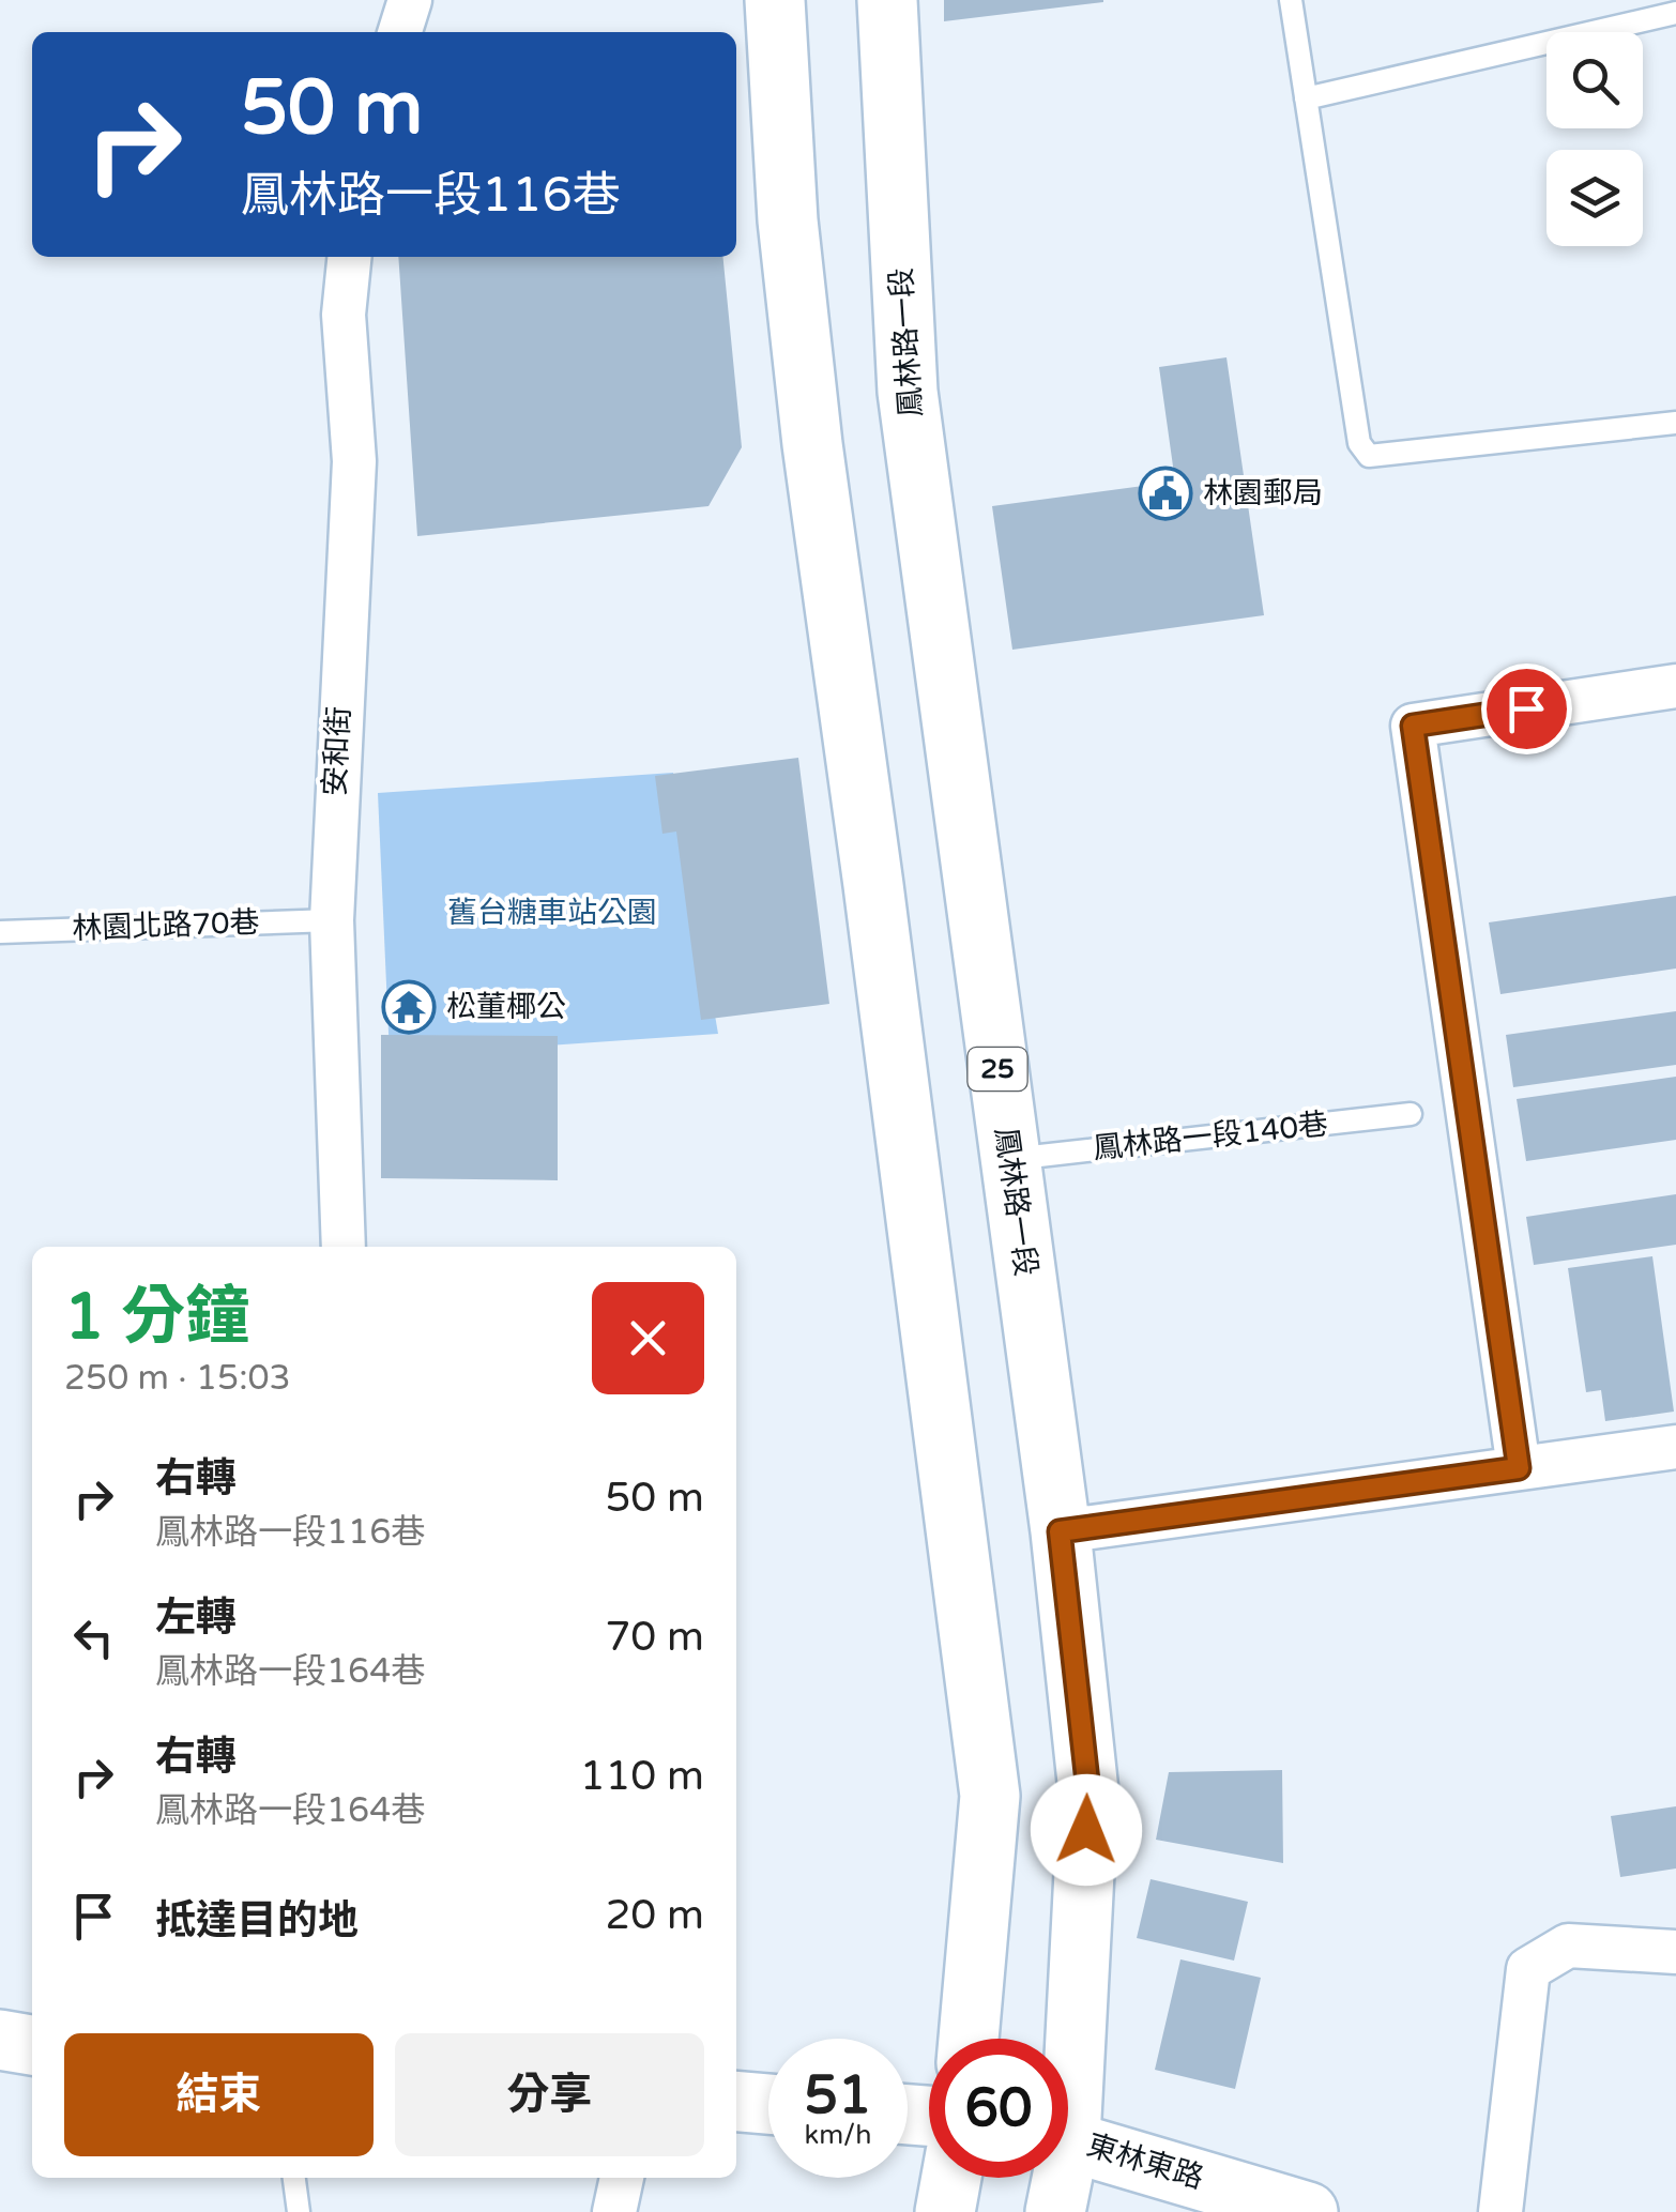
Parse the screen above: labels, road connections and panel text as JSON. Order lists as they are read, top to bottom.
{
  "streets": {
    "main road": ["鳳林路一段", "25", "東林東路"],
    "street": ["安和街"],
    "lane": ["林園北路70巷", "鳳林路一段140巷"]
  },
  "crossings": [
    ["鳳林路一段", "鳳林路一段140巷"],
    ["安和街", "林園北路70巷"]
  ],
  "parks": ["舊台糖車站公園"],
  "places": {
    "public building": ["林園郵局"],
    "temple": ["松董椰公"]
  },
  "page": {
    "turn": ["50 m", "鳳林路一段116巷"],
    "heading": ["1 分鐘", "250 m · 15:03"],
    "list": [
      {
        "name": "右轉",
        "note": "鳳林路一段116巷",
        "value": "50 m"
      },
      {
        "name": "左轉",
        "note": "鳳林路一段164巷",
        "value": "70 m"
      },
      {
        "name": "右轉",
        "note": "鳳林路一段164巷",
        "value": "110 m"
      },
      {
        "name": "抵達目的地",
        "value": "20 m"
      }
    ],
    "buttons": ["結束", "分享"],
    "speed": "51 km/h",
    "limit": "60"
  }
}
